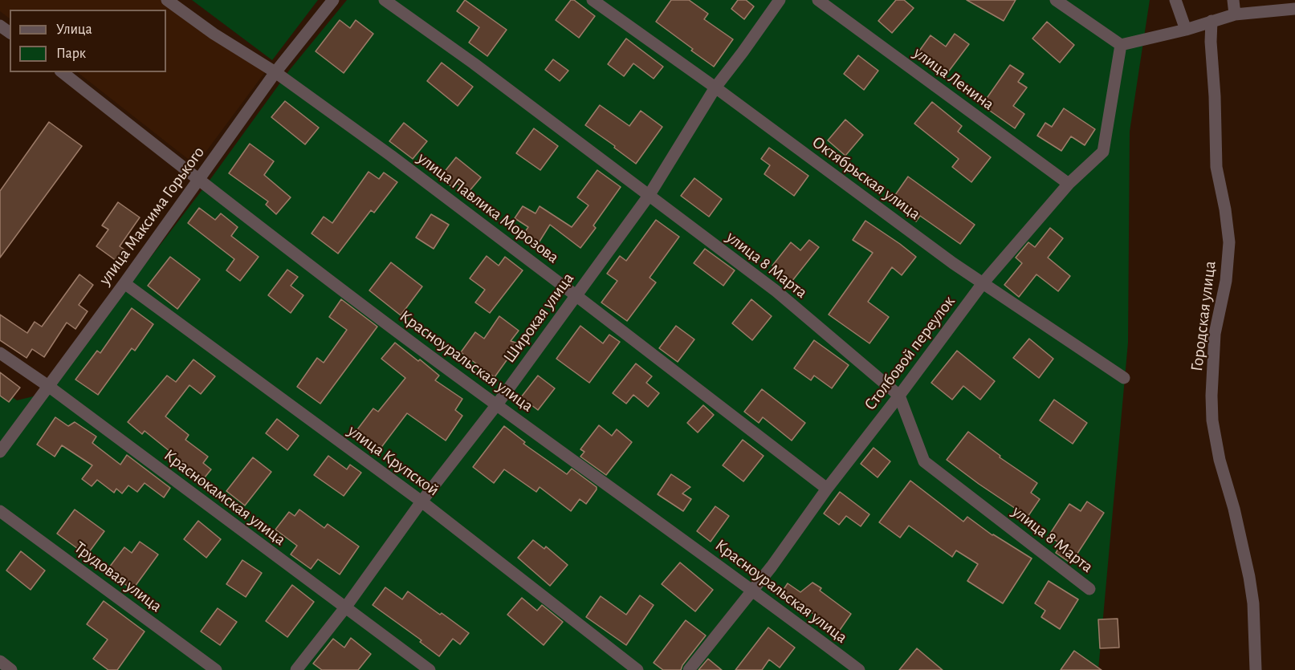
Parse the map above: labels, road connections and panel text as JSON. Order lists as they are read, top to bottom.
{
  "streets": {
    "street": [
      "улица Ленина",
      "Октябрьская улица",
      "улица Павлика Морозова",
      "улица Максима Горького",
      "улица 8 Марта",
      "Городская улица",
      "Широкая улица",
      "Столбовой переулок",
      "Красноуральская улица",
      "улица Крупской",
      "Краснокамская улица",
      "Трудовая улица"
    ]
  },
  "crossings": [
    ["улица Ленина", "Столбовой переулок"],
    ["Октябрьская улица", "Широкая улица"],
    ["Октябрьская улица", "Столбовой переулок"],
    ["улица Павлика Морозова", "улица Максима Горького"],
    ["улица Павлика Морозова", "Широкая улица"],
    ["улица Павлика Морозова", "Столбовой переулок"],
    ["улица Максима Горького", "Красноуральская улица"],
    ["улица Максима Горького", "улица Крупской"],
    ["улица Максима Горького", "Краснокамская улица"],
    ["улица 8 Марта", "Широкая улица"],
    ["улица 8 Марта", "Столбовой переулок"],
    ["Широкая улица", "Красноуральская улица"],
    ["Широкая улица", "улица Крупской"],
    ["Широкая улица", "Краснокамская улица"],
    ["Столбовой переулок", "Красноуральская улица"]
  ],
  "legend": ["Улица", "Парк"]
}
